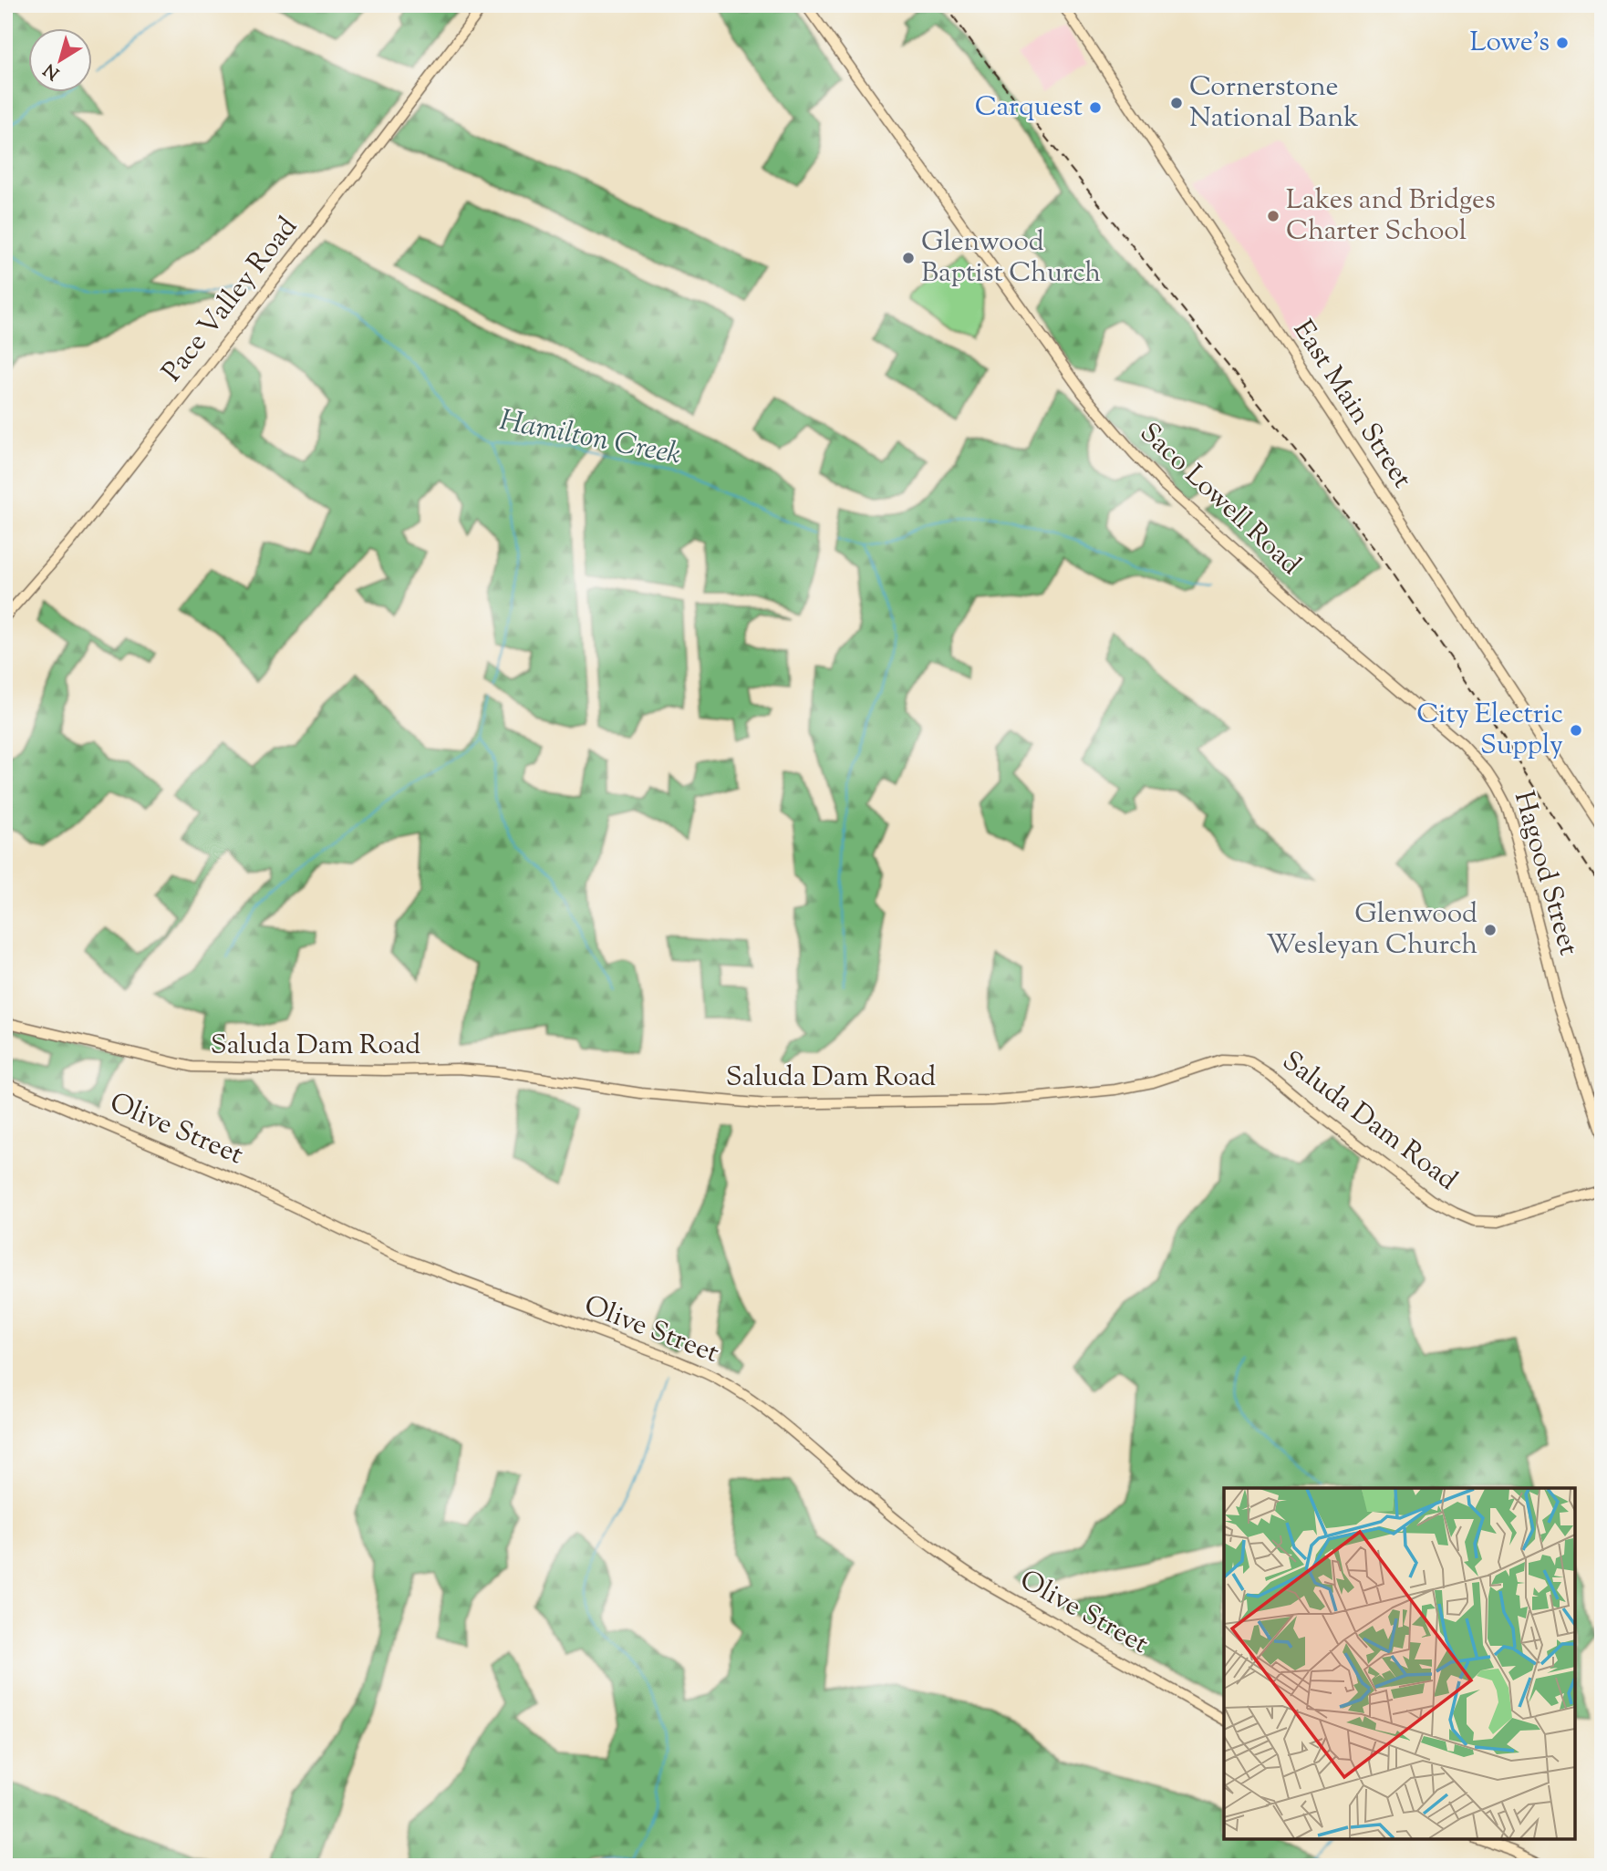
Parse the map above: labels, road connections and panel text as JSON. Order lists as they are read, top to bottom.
{
  "streets": {
    "street": [
      "Pace Valley Road",
      "East Main Street",
      "Saco Lowell Road",
      "Hagood Street",
      "Saluda Dam Road",
      "Olive Street"
    ]
  },
  "crossings": [
    ["Saco Lowell Road", "Hagood Street"]
  ],
  "water": ["Hamilton Creek"],
  "places": [
    "Lowe's",
    "Cornerstone National Bank",
    "Carquest",
    "Lakes and Bridges Charter School",
    "Glenwood Baptist Church",
    "City Electric Supply",
    "Glenwood Wesleyan Church"
  ],
  "north": "bottom left"
}
